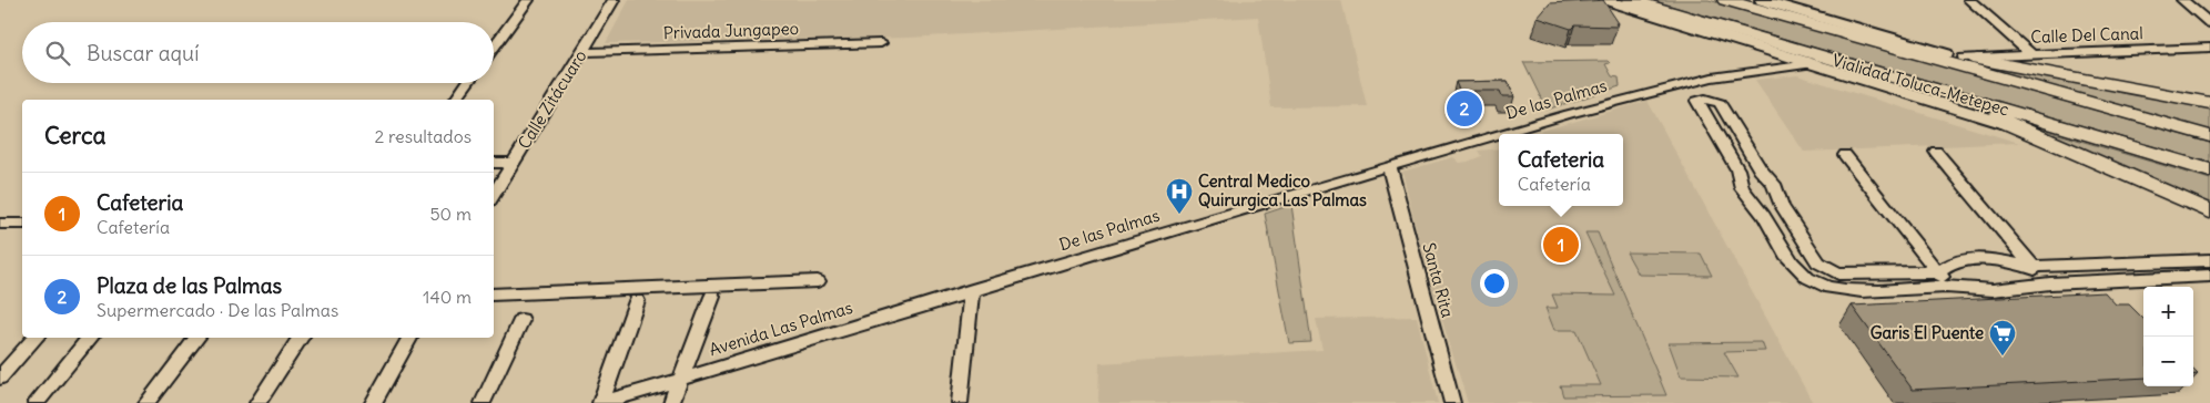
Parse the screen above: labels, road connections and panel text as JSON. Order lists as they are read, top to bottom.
{
  "streets": {
    "highway": ["Vialidad Toluca-Metepec"],
    "street": [
      "Privada Jungapeo",
      "Calle Del Canal",
      "Calle Zitácuaro",
      "De las Palmas",
      "Santa Rita",
      "Avenida Las Palmas"
    ]
  },
  "crossings": [
    ["Privada Jungapeo", "Calle Zitácuaro"],
    ["Vialidad Toluca-Metepec", "De las Palmas"],
    ["De las Palmas", "Santa Rita"],
    ["De las Palmas", "Avenida Las Palmas"]
  ],
  "places": {
    "hospital": ["Central Medico Quirurgica Las Palmas"],
    "supermarket": ["Garis El Puente"]
  },
  "page": {
    "search": "Buscar aquí",
    "pins": ["2", "1"],
    "heading": ["Cerca", "2 resultados"],
    "popup": ["Cafeteria", "Cafetería"],
    "list": [
      {
        "mark": "1",
        "name": "Cafeteria",
        "note": "Cafetería",
        "value": "50 m"
      },
      {
        "mark": "2",
        "name": "Plaza de las Palmas",
        "note": "Supermercado · De las Palmas",
        "value": "140 m"
      }
    ],
    "map_buttons": ["+", "−"]
  }
}
